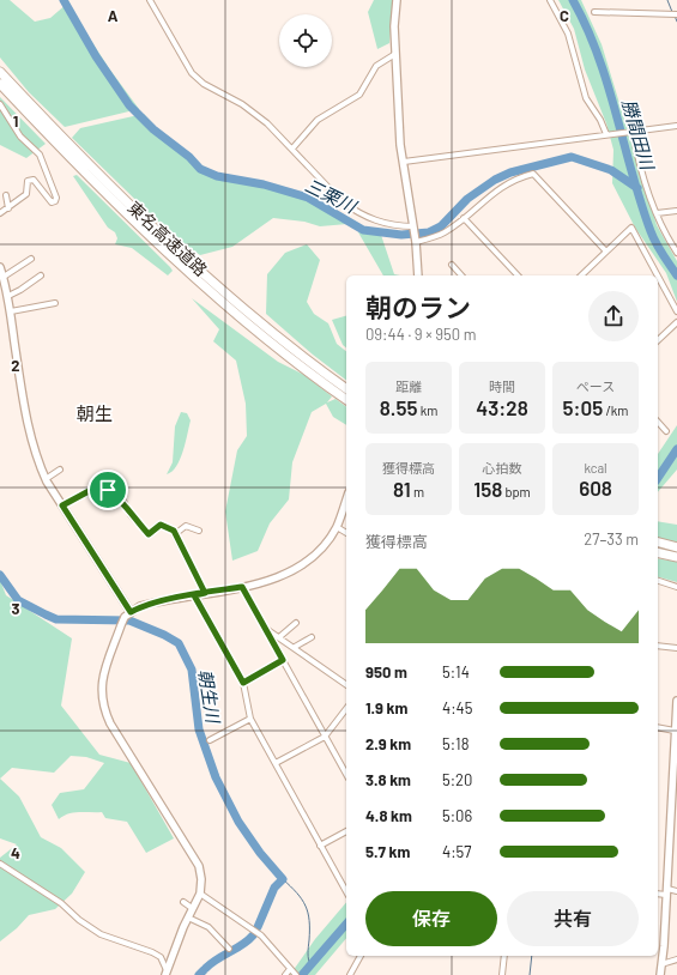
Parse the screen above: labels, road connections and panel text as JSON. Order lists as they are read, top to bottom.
{
  "streets": {
    "highway": ["東名高速道路"]
  },
  "districts": ["朝生"],
  "water": ["勝間田川", "三栗川", "朝生川"],
  "page": {
    "heading": ["朝のラン", "09:44 · 9 × 950 m"],
    "stats": [
      ["距離", "8.55 km"],
      ["時間", "43:28"],
      ["ペース", "5:05 /km"],
      ["獲得標高", "81 m"],
      ["心拍数", "158 bpm"],
      ["kcal", "608"]
    ],
    "chart": ["獲得標高", "27–33 m"],
    "list": [
      {
        "name": "950 m",
        "note": "5:14"
      },
      {
        "name": "1.9 km",
        "note": "4:45"
      },
      {
        "name": "2.9 km",
        "note": "5:18"
      },
      {
        "name": "3.8 km",
        "note": "5:20"
      },
      {
        "name": "4.8 km",
        "note": "5:06"
      },
      {
        "name": "5.7 km",
        "note": "4:57"
      }
    ],
    "buttons": ["保存", "共有"]
  },
  "grid": {
    "columns": ["A", "C"],
    "rows": [
      "1",
      "2",
      "3",
      "4"
    ]
  }
}
